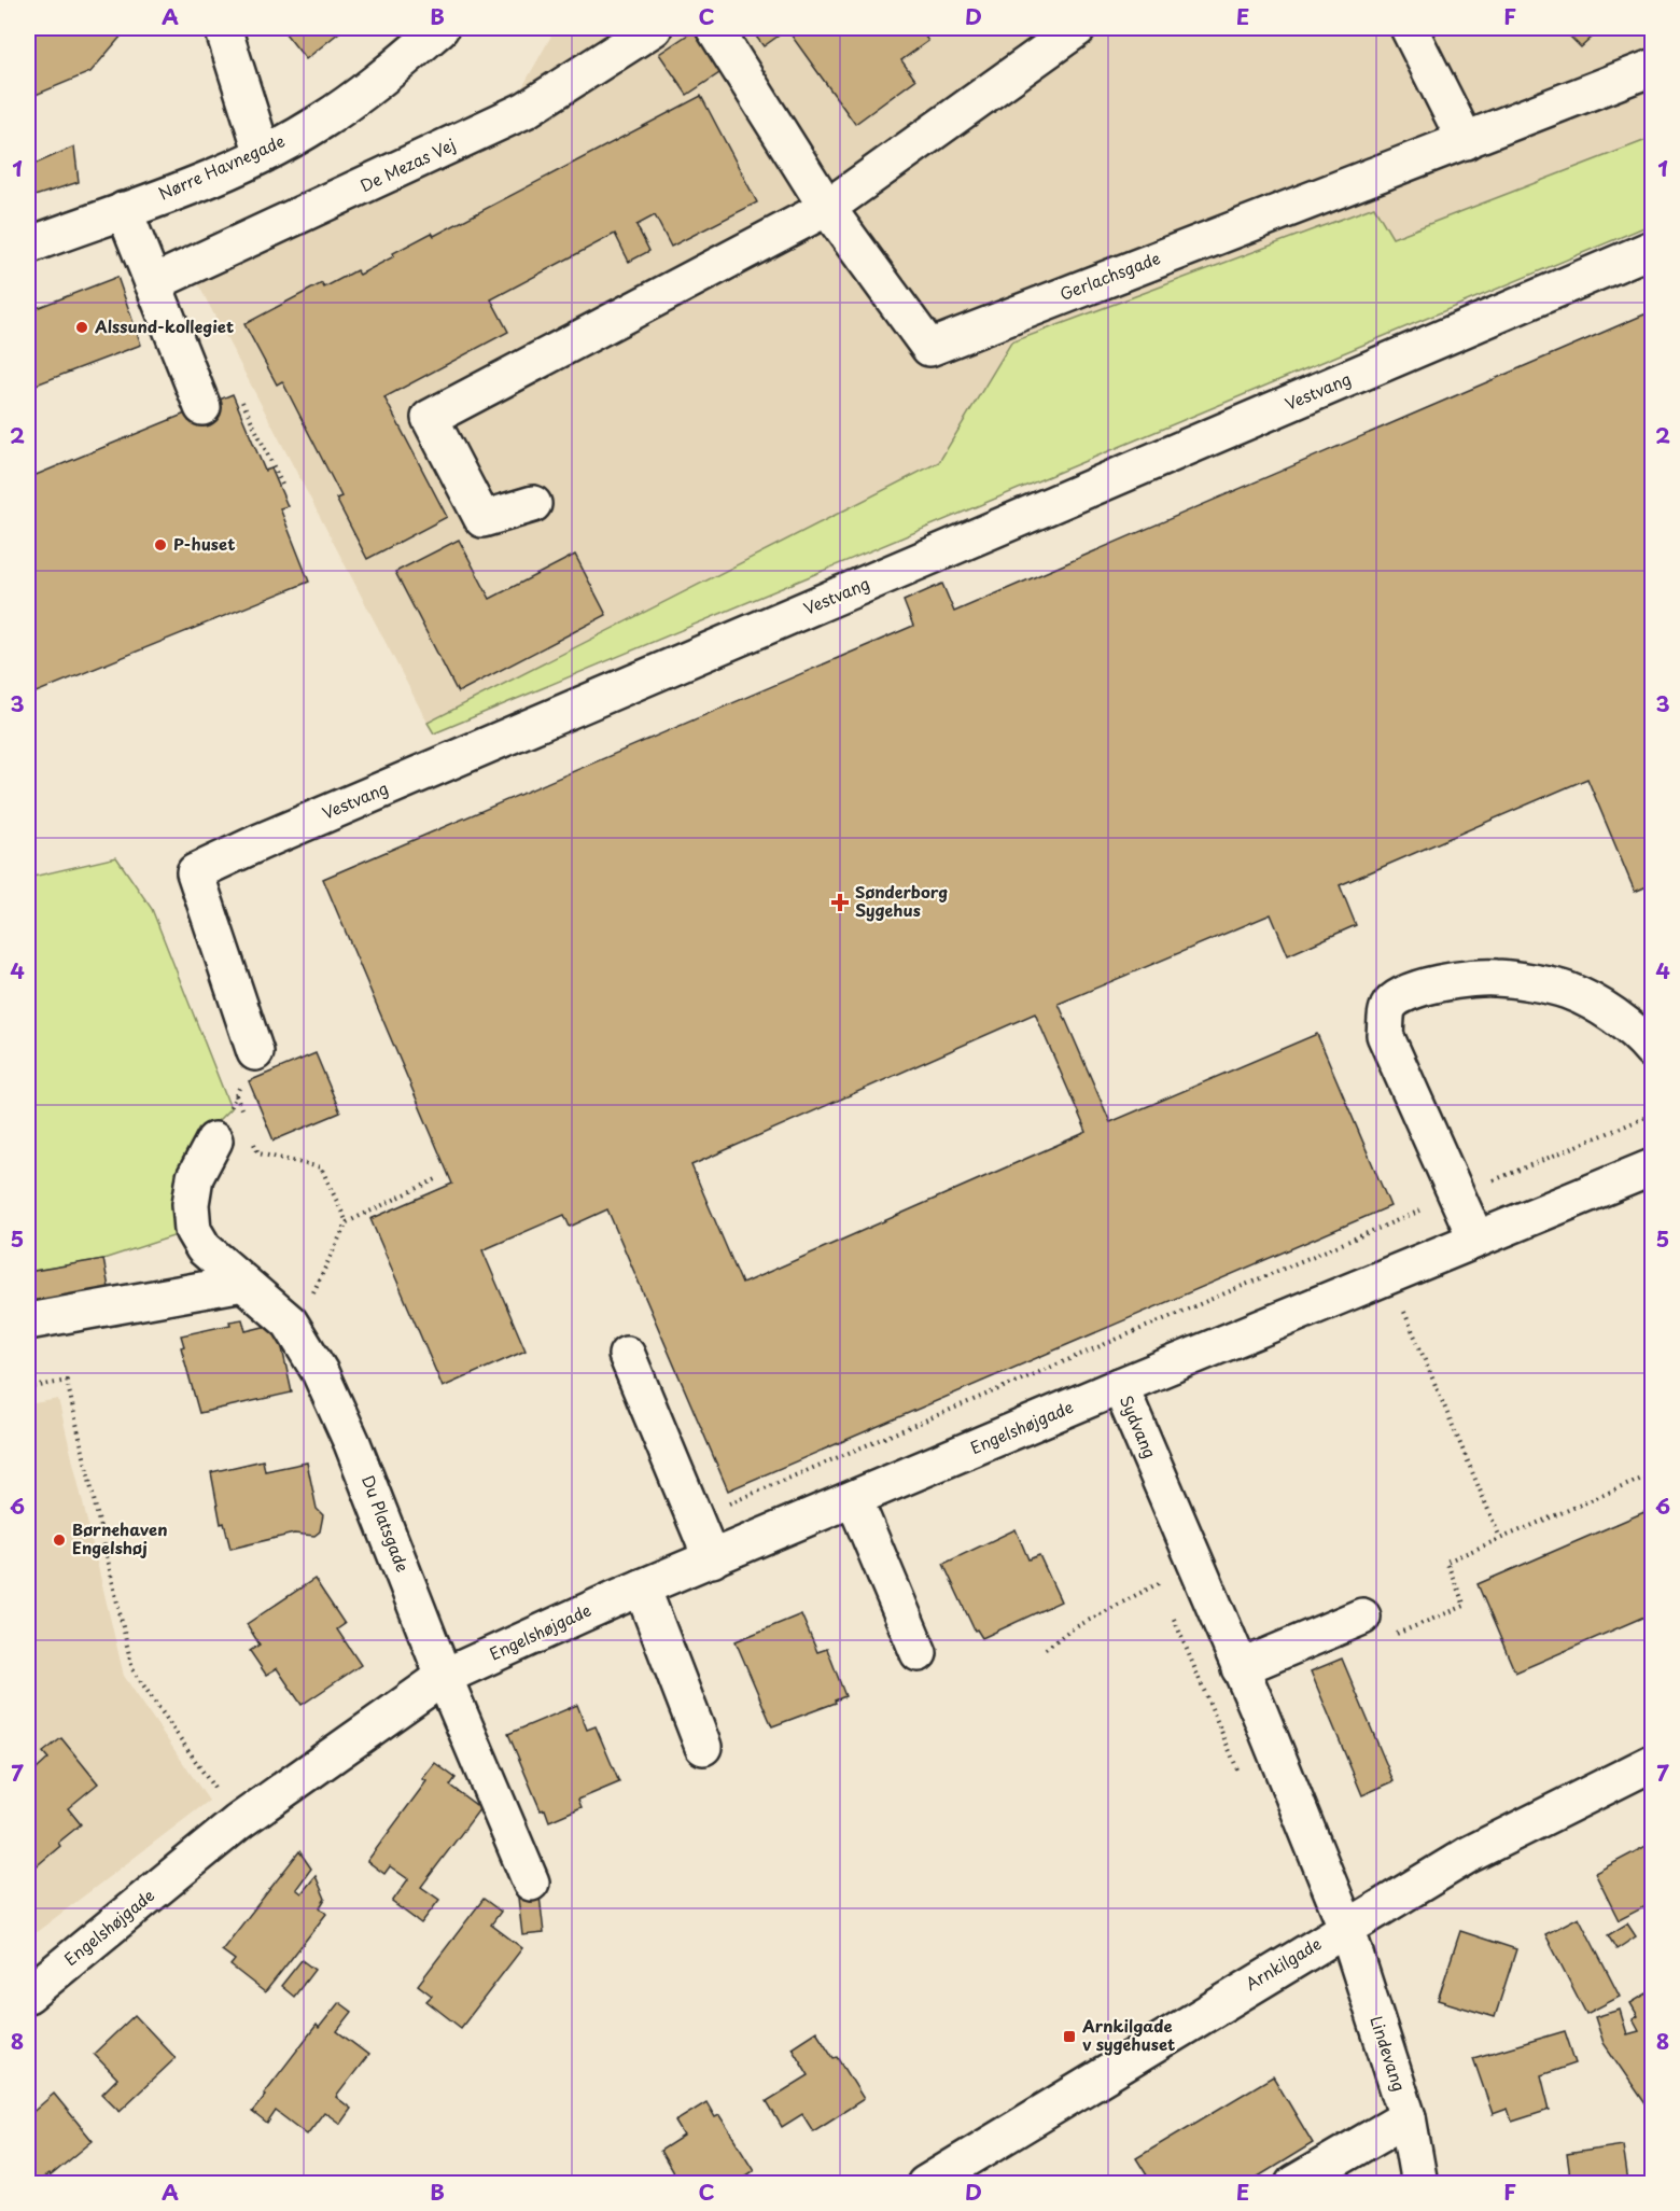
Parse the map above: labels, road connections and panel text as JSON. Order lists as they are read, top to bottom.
{
  "streets": {
    "street": [
      "De Mezas Vej",
      "Nørre Havnegade",
      "Gerlachsgade",
      "Vestvang",
      "Sydvang",
      "Engelshøjgade",
      "Du Platsgade",
      "Arnkilgade",
      "Lindevang"
    ]
  },
  "crossings": [
    ["Sydvang", "Engelshøjgade"],
    ["Sydvang", "Arnkilgade"],
    ["Sydvang", "Lindevang"],
    ["Engelshøjgade", "Du Platsgade"],
    ["Arnkilgade", "Lindevang"]
  ],
  "places": {
    "other": ["Alssund-kollegiet", "P-huset", "Børnehaven Engelshøj"],
    "health": ["Sønderborg Sygehus"],
    "transit": ["Arnkilgade v sygehuset"]
  },
  "grid": {
    "columns": [
      "A",
      "B",
      "C",
      "D",
      "E",
      "F"
    ],
    "rows": [
      "1",
      "2",
      "3",
      "4",
      "5",
      "6",
      "7",
      "8"
    ]
  }
}
